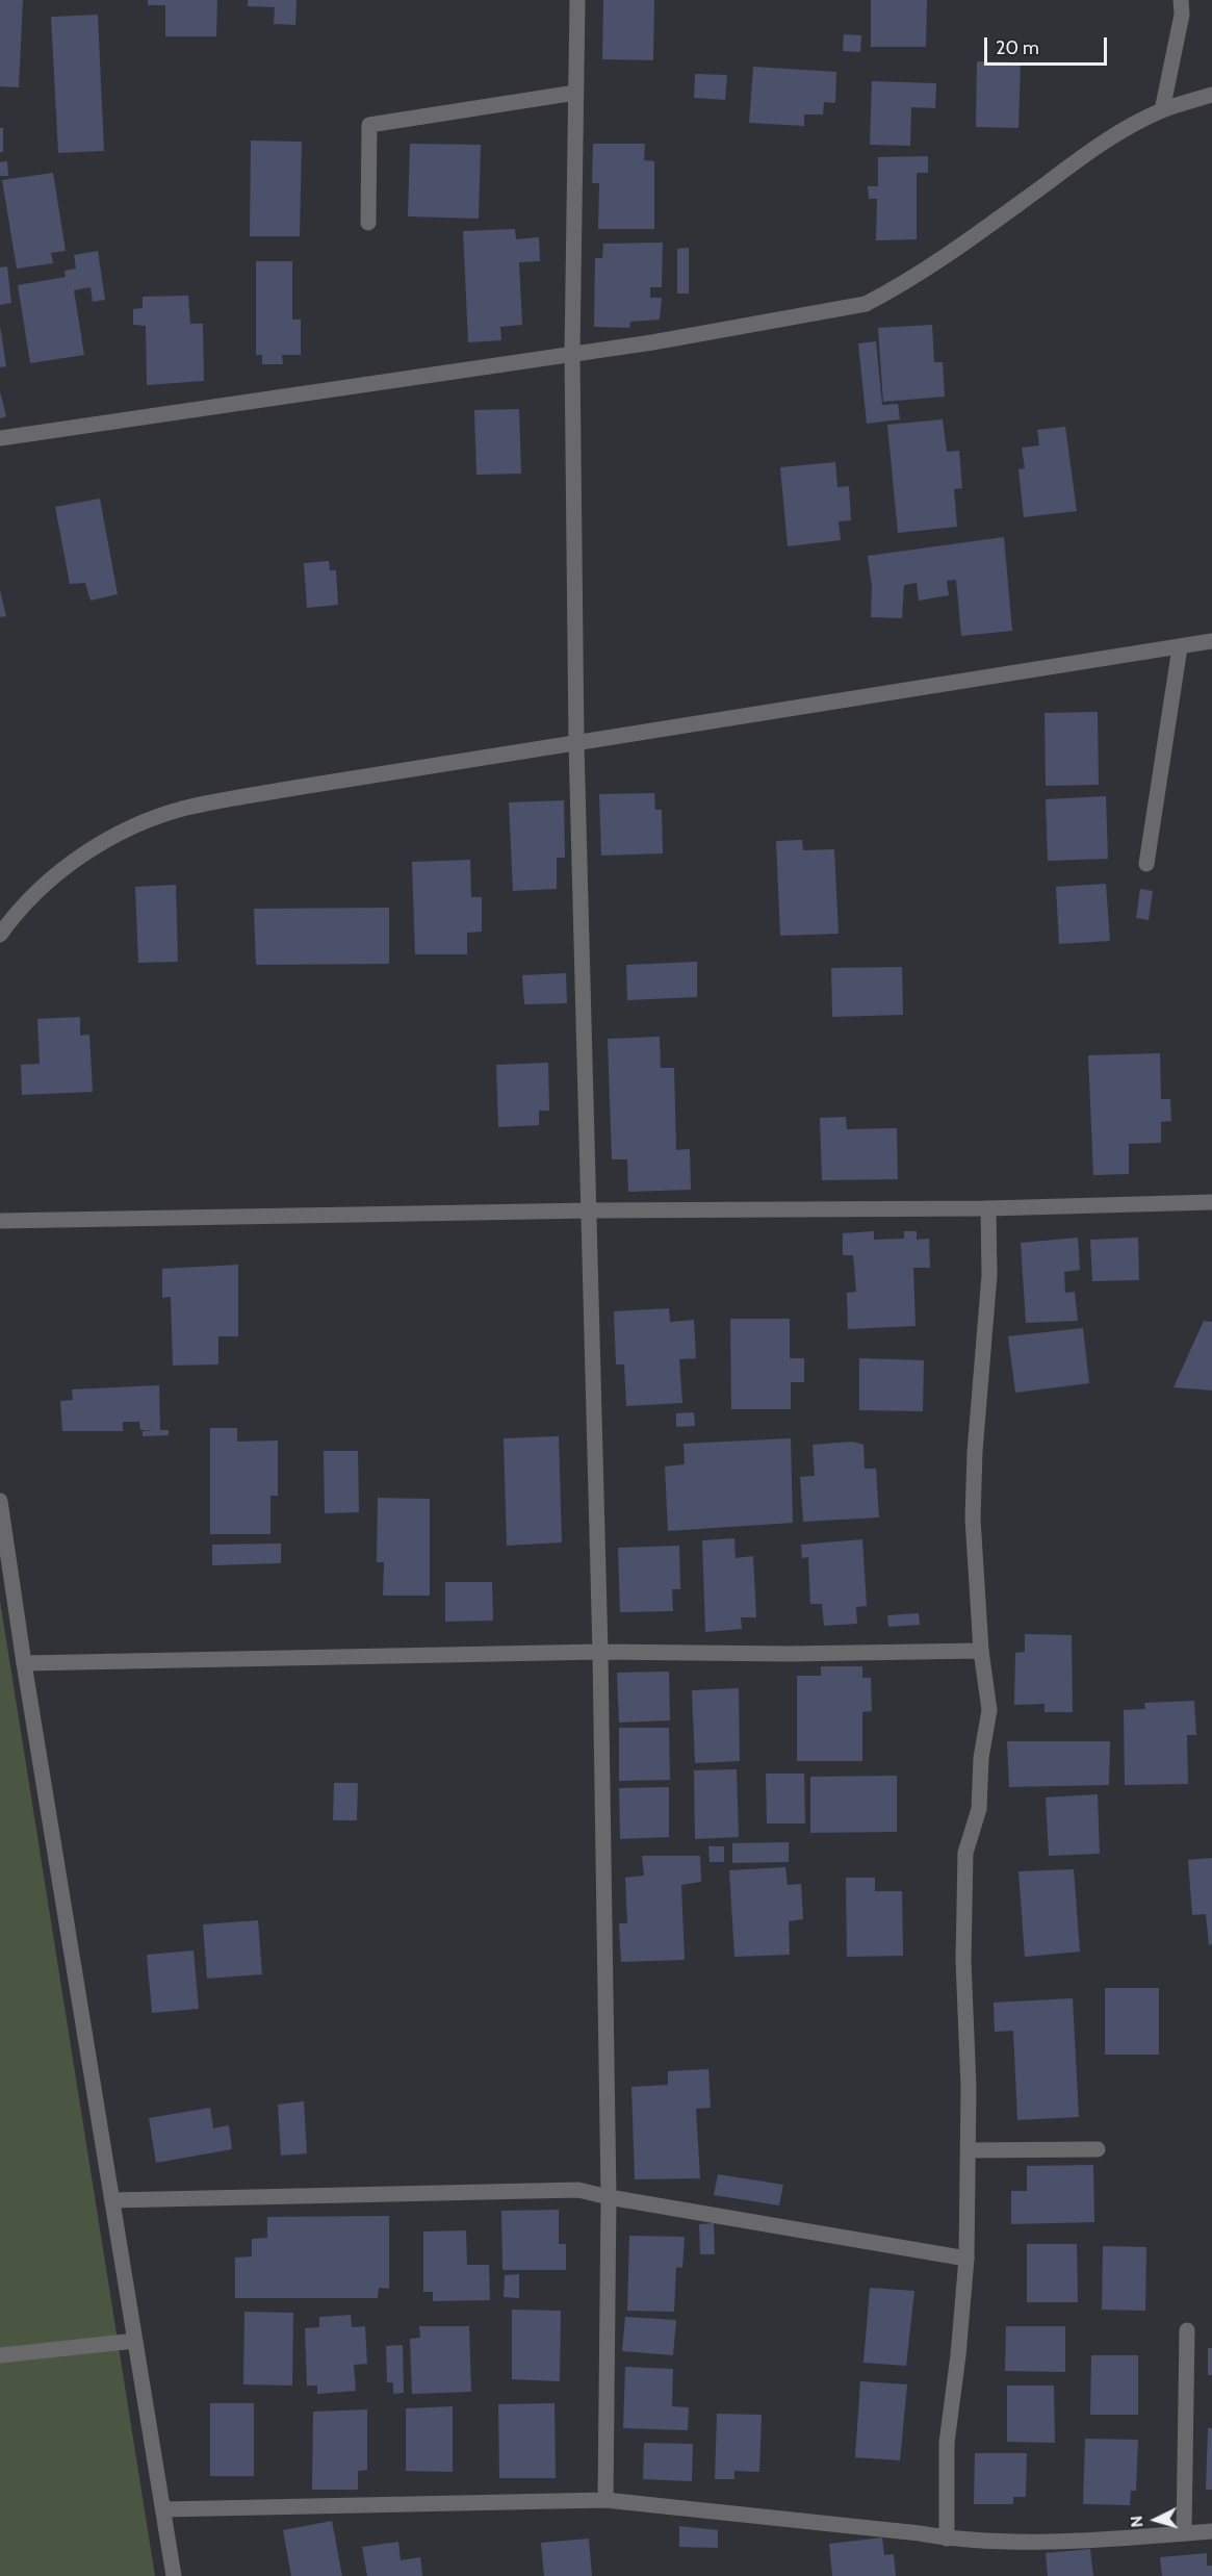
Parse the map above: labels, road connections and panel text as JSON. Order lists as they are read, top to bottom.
{
  "scale_bar": "20 m",
  "north": "left"
}
